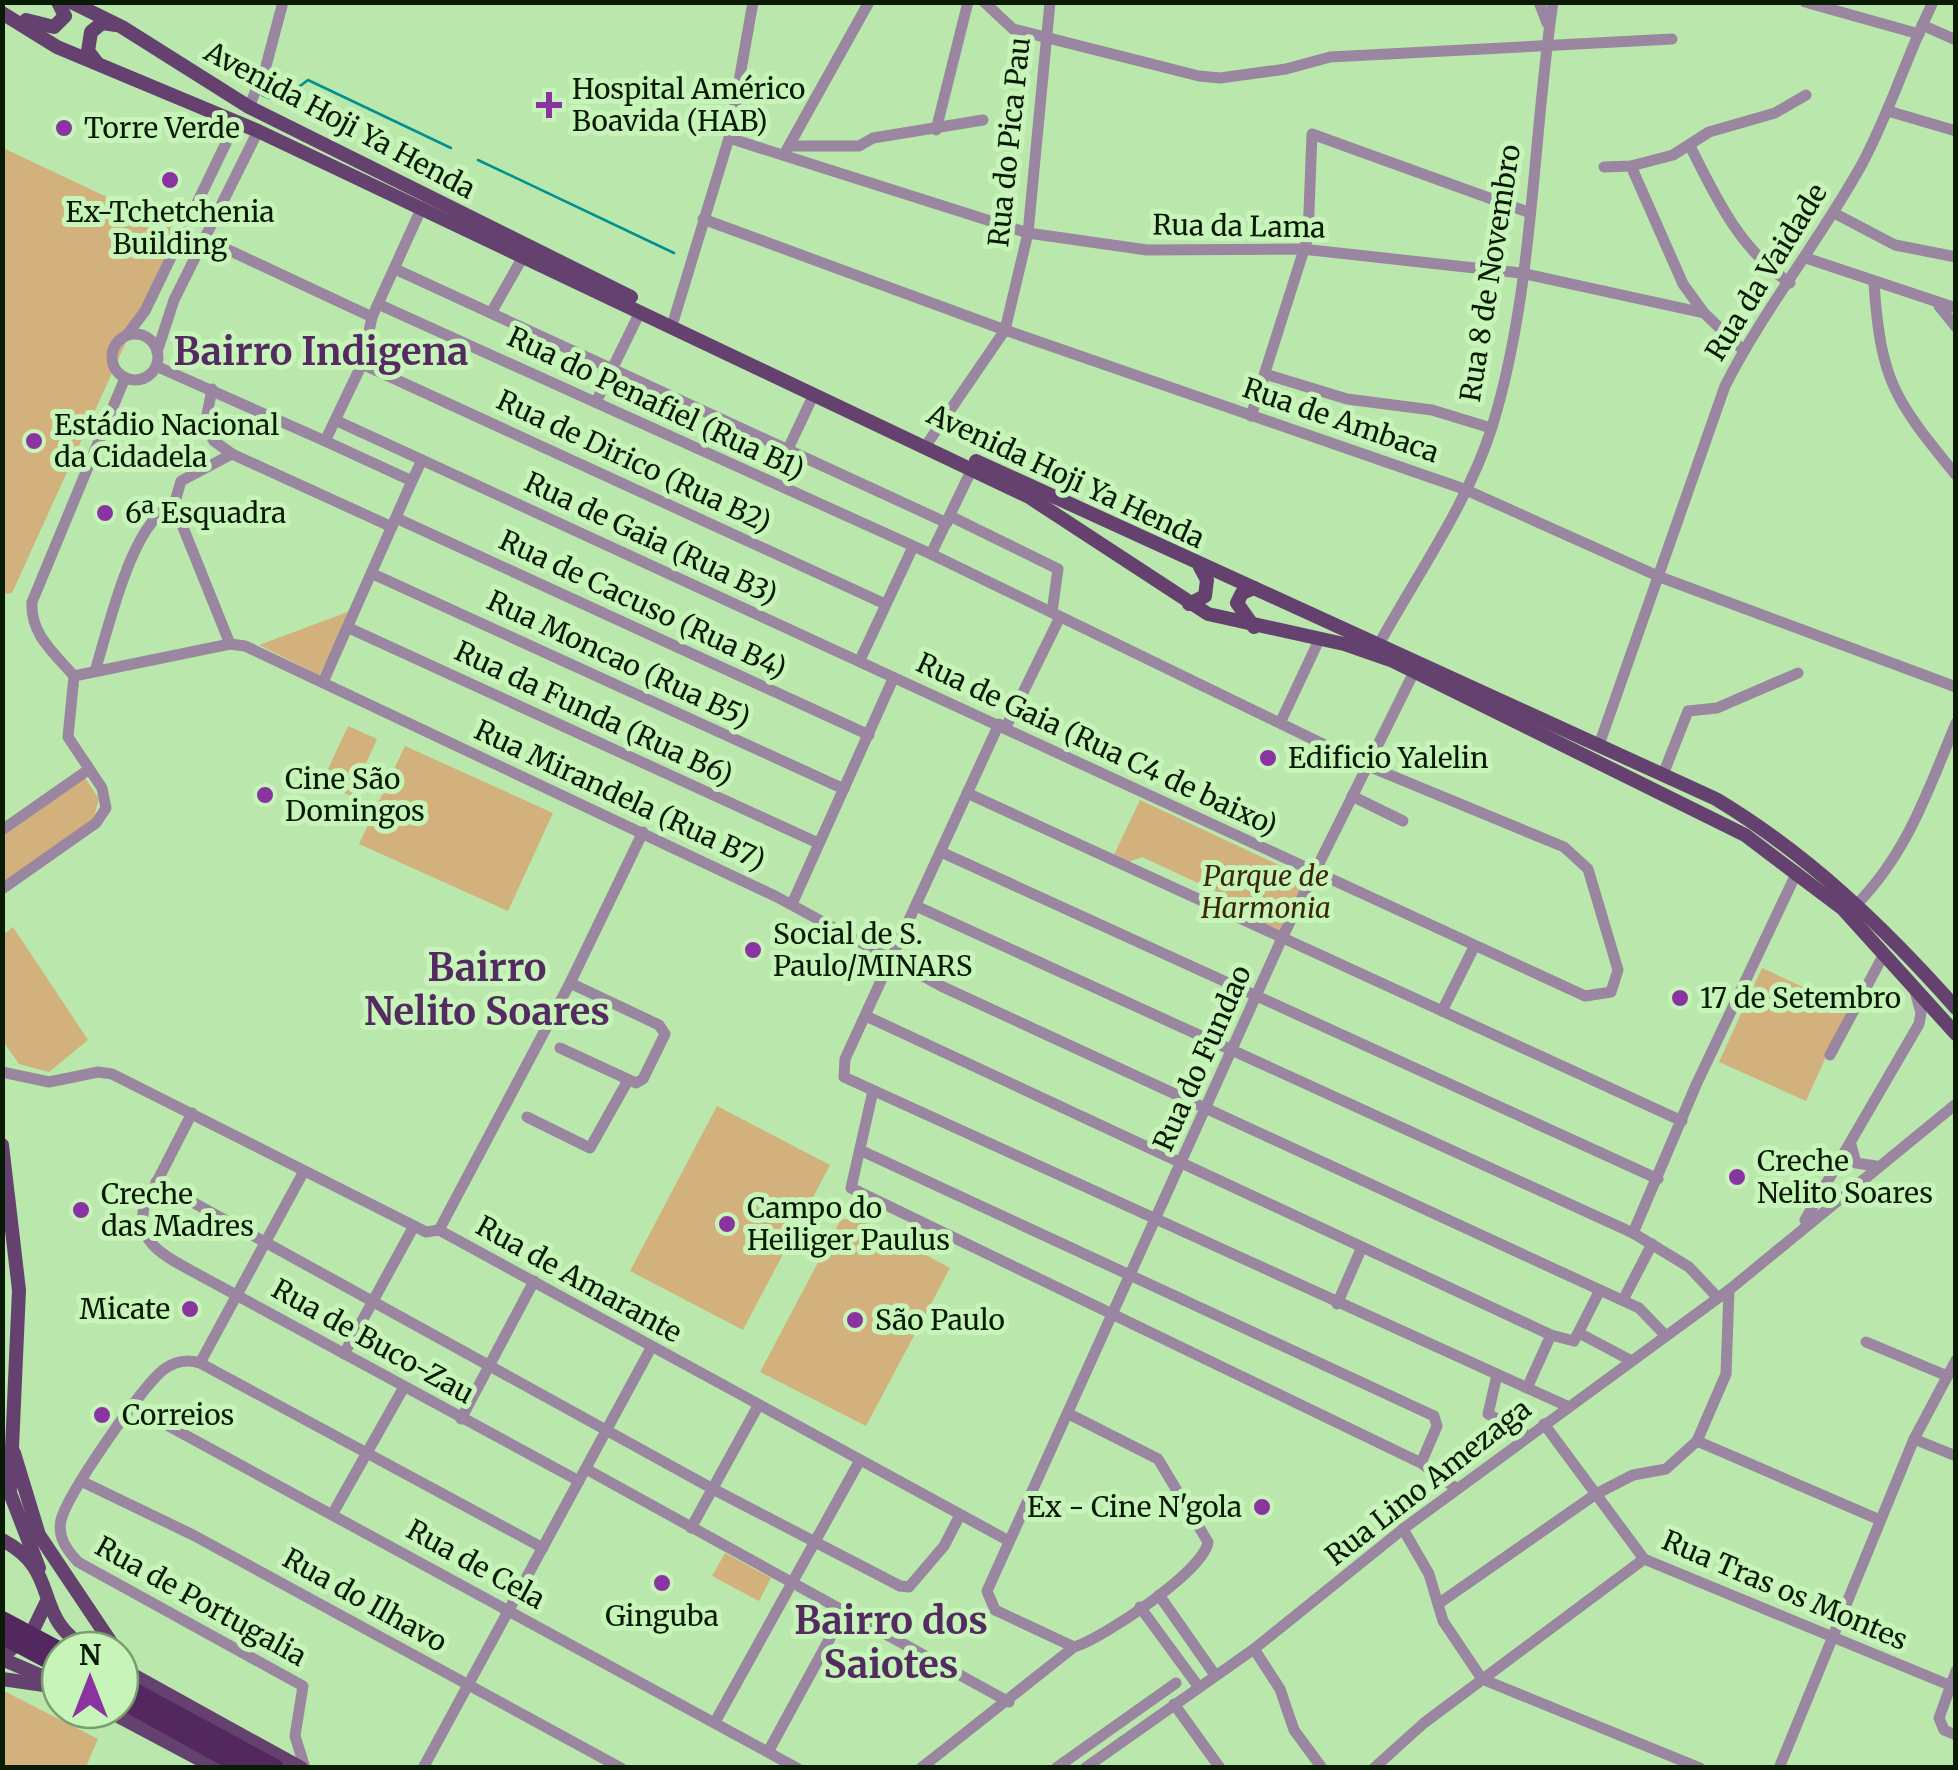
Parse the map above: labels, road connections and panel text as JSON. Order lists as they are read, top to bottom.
{
  "streets": {
    "main road": ["Avenida Hoji Ya Henda"],
    "street": [
      "Rua do Pica Pau",
      "Rua da Lama",
      "Rua da Vaidade",
      "Rua 8 de Novembro",
      "Rua do Penafiel (Rua B1)",
      "Rua de Ambaca",
      "Rua de Dirico (Rua B2)",
      "Rua de Gaia (Rua B3)",
      "Rua de Cacuso (Rua B4)",
      "Rua Moncao (Rua B5)",
      "Rua da Funda (Rua B6)",
      "Rua de Gaia (Rua C4 de baixo)",
      "Rua Mirandela (Rua B7)",
      "Rua do Fundao",
      "Rua de Amarante",
      "Rua de Buco-Zau",
      "Rua Lino Amezaga",
      "Rua de Cela",
      "Rua Tras os Montes",
      "Rua do Ilhavo",
      "Rua de Portugalia"
    ]
  },
  "crossings": [
    ["Avenida Hoji Ya Henda", "Rua do Pica Pau"],
    ["Avenida Hoji Ya Henda", "Rua da Vaidade"],
    ["Avenida Hoji Ya Henda", "Rua 8 de Novembro"],
    ["Avenida Hoji Ya Henda", "Rua do Fundao"],
    ["Rua do Pica Pau", "Rua da Lama"],
    ["Rua do Pica Pau", "Rua de Ambaca"],
    ["Rua da Lama", "Rua 8 de Novembro"],
    ["Rua da Vaidade", "Rua de Ambaca"],
    ["Rua 8 de Novembro", "Rua de Ambaca"],
    ["Rua do Penafiel (Rua B1)", "Rua de Gaia (Rua C4 de baixo)"],
    ["Rua do Penafiel (Rua B1)", "Rua do Fundao"],
    ["Rua de Gaia (Rua B3)", "Rua de Gaia (Rua C4 de baixo)"],
    ["Rua de Gaia (Rua C4 de baixo)", "Rua do Fundao"],
    ["Rua Mirandela (Rua B7)", "Rua do Fundao"],
    ["Rua Mirandela (Rua B7)", "Rua Lino Amezaga"],
    ["Rua do Fundao", "Rua de Amarante"],
    ["Rua Lino Amezaga", "Rua Tras os Montes"],
    ["Rua de Cela", "Rua de Portugalia"],
    ["Rua do Ilhavo", "Rua de Portugalia"]
  ],
  "districts": ["Bairro Indigena", "Bairro Nelito Soares", "Bairro dos Saiotes"],
  "parks": ["Parque de Harmonia"],
  "places": {
    "health": ["Hospital Américo Boavida (HAB)"],
    "other": [
      "Torre Verde",
      "Ex-Tchetchenia Building",
      "Estádio Nacional da Cidadela",
      "6ª Esquadra",
      "Edificio Yalelin",
      "Cine São Domingos",
      "Social de S. Paulo/MINARS",
      "17 de Setembro",
      "Creche Nelito Soares",
      "Creche das Madres",
      "Campo do Heiliger Paulus",
      "Micate",
      "São Paulo",
      "Correios",
      "Ex - Cine N'gola",
      "Ginguba"
    ]
  },
  "north": "top"
}
